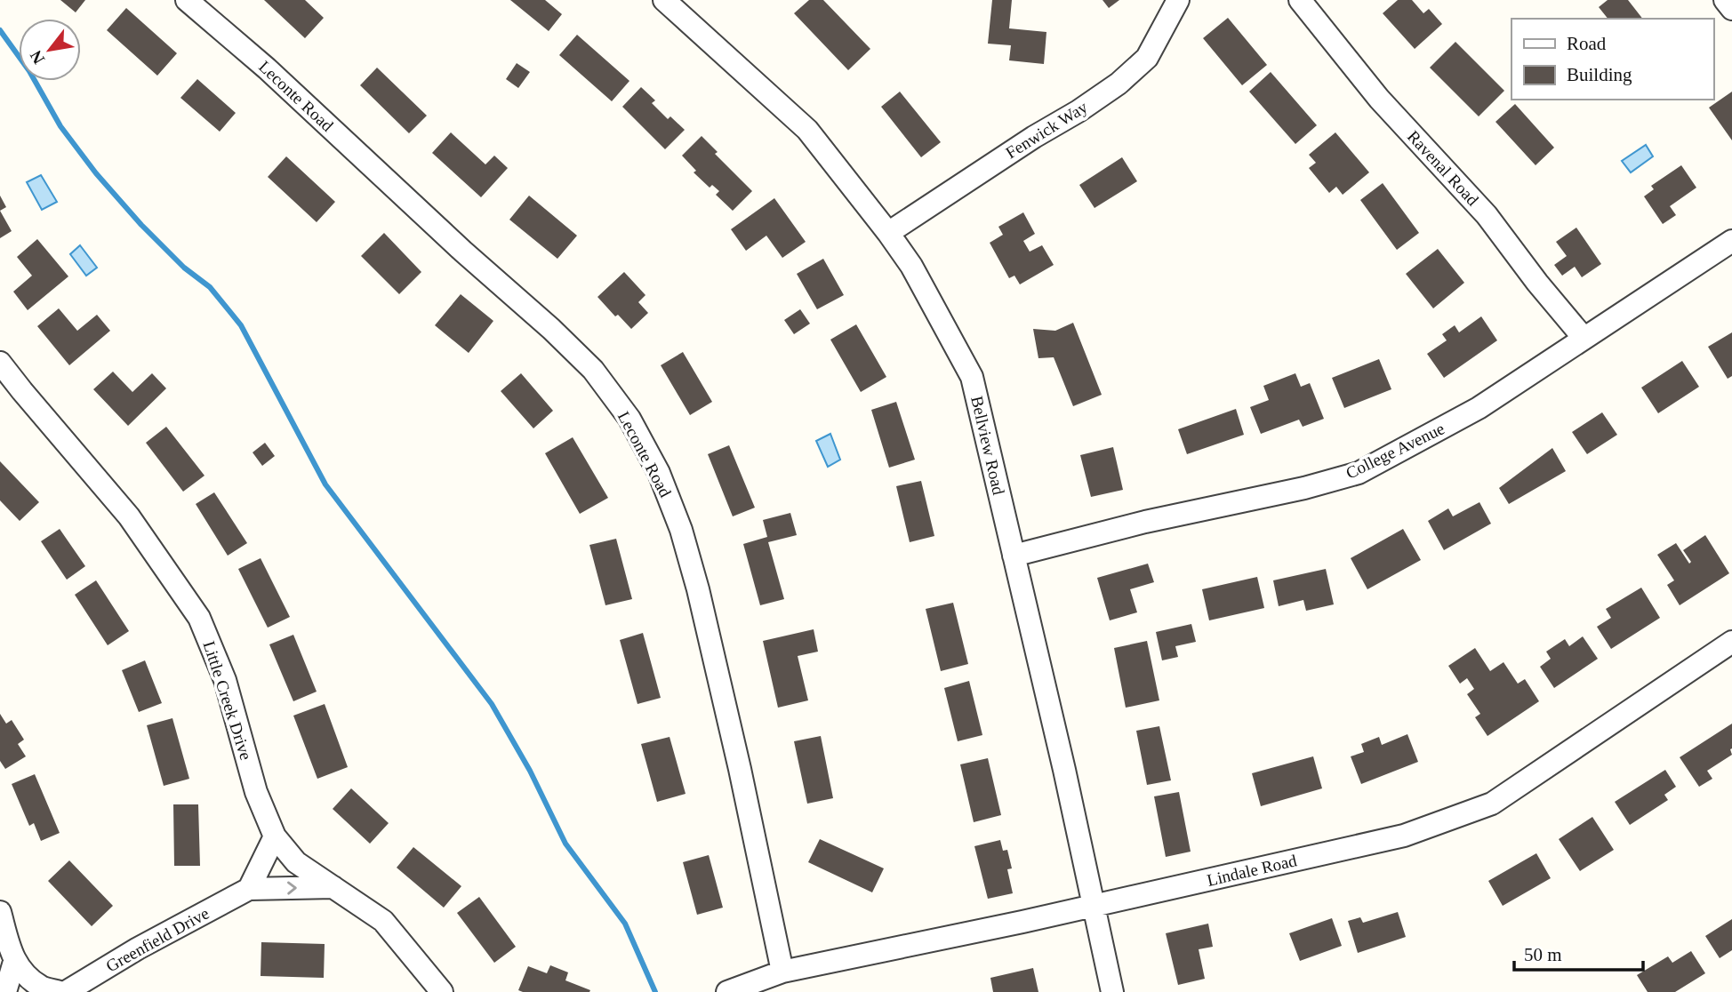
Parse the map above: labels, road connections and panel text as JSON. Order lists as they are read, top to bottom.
{
  "streets": {
    "street": [
      "Leconte Road",
      "Fenwick Way",
      "Ravenal Road",
      "Bellview Road",
      "College Avenue",
      "Little Creek Drive",
      "Lindale Road",
      "Greenfield Drive"
    ]
  },
  "crossings": [
    ["Leconte Road", "Lindale Road"],
    ["Fenwick Way", "Bellview Road"],
    ["Ravenal Road", "College Avenue"],
    ["Bellview Road", "College Avenue"],
    ["Bellview Road", "Lindale Road"],
    ["Little Creek Drive", "Greenfield Drive"]
  ],
  "legend": ["Road", "Building"],
  "scale_bar": "50 m",
  "north": "bottom left"
}
